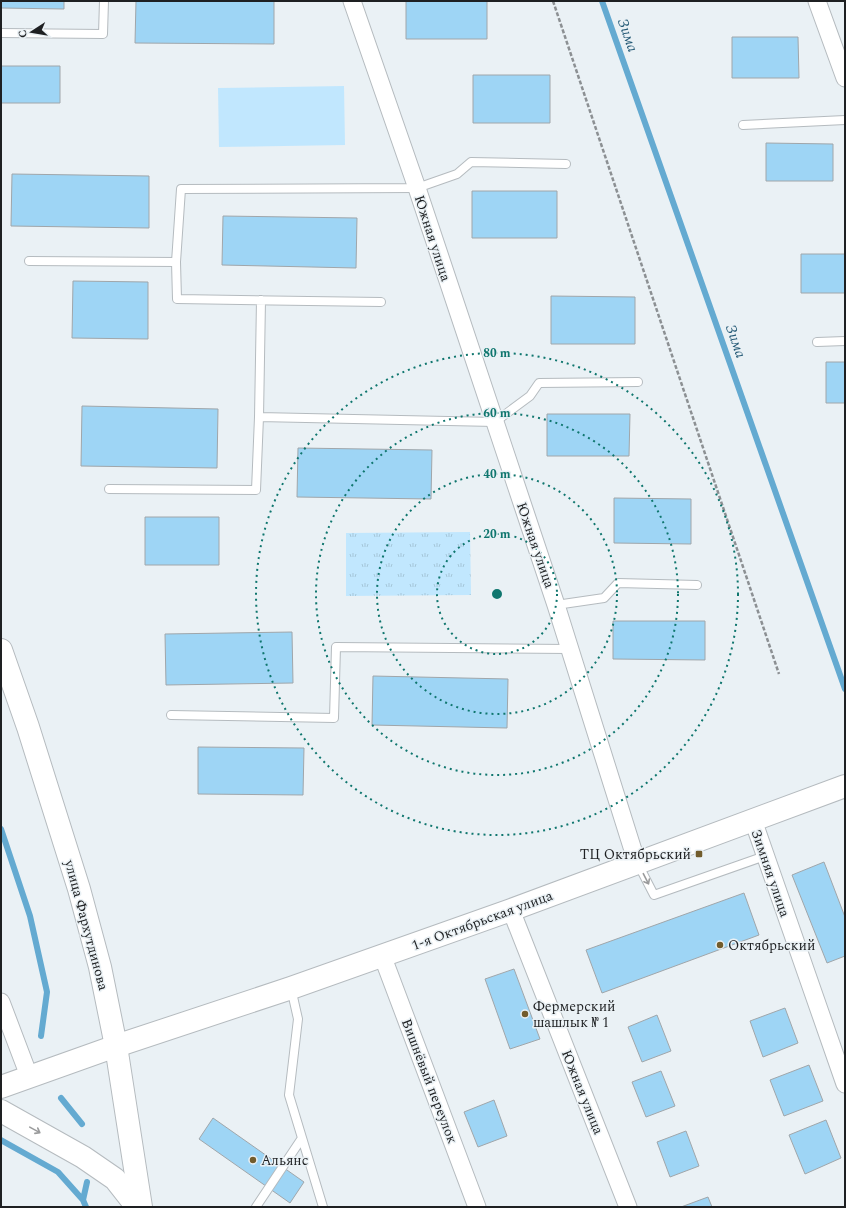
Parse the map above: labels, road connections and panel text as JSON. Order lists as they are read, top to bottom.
{
  "streets": {
    "main road": ["1-я Октябрьская улица", "улица Фархутдинова"],
    "street": ["Южная улица", "Зимняя улица", "Вишнёвый переулок"]
  },
  "crossings": [
    ["Южная улица", "1-я Октябрьская улица"],
    ["Зимняя улица", "1-я Октябрьская улица"],
    ["1-я Октябрьская улица", "улица Фархутдинова"],
    ["1-я Октябрьская улица", "Вишнёвый переулок"]
  ],
  "water": ["Зима"],
  "places": {
    "transit": ["ТЦ Октябрьский"],
    "other": ["Октябрьский", "Фермерский шашлык № 1", "Альянс"]
  },
  "north": "left",
  "rings": [
    "80 m",
    "60 m",
    "40 m",
    "20 m"
  ]
}
